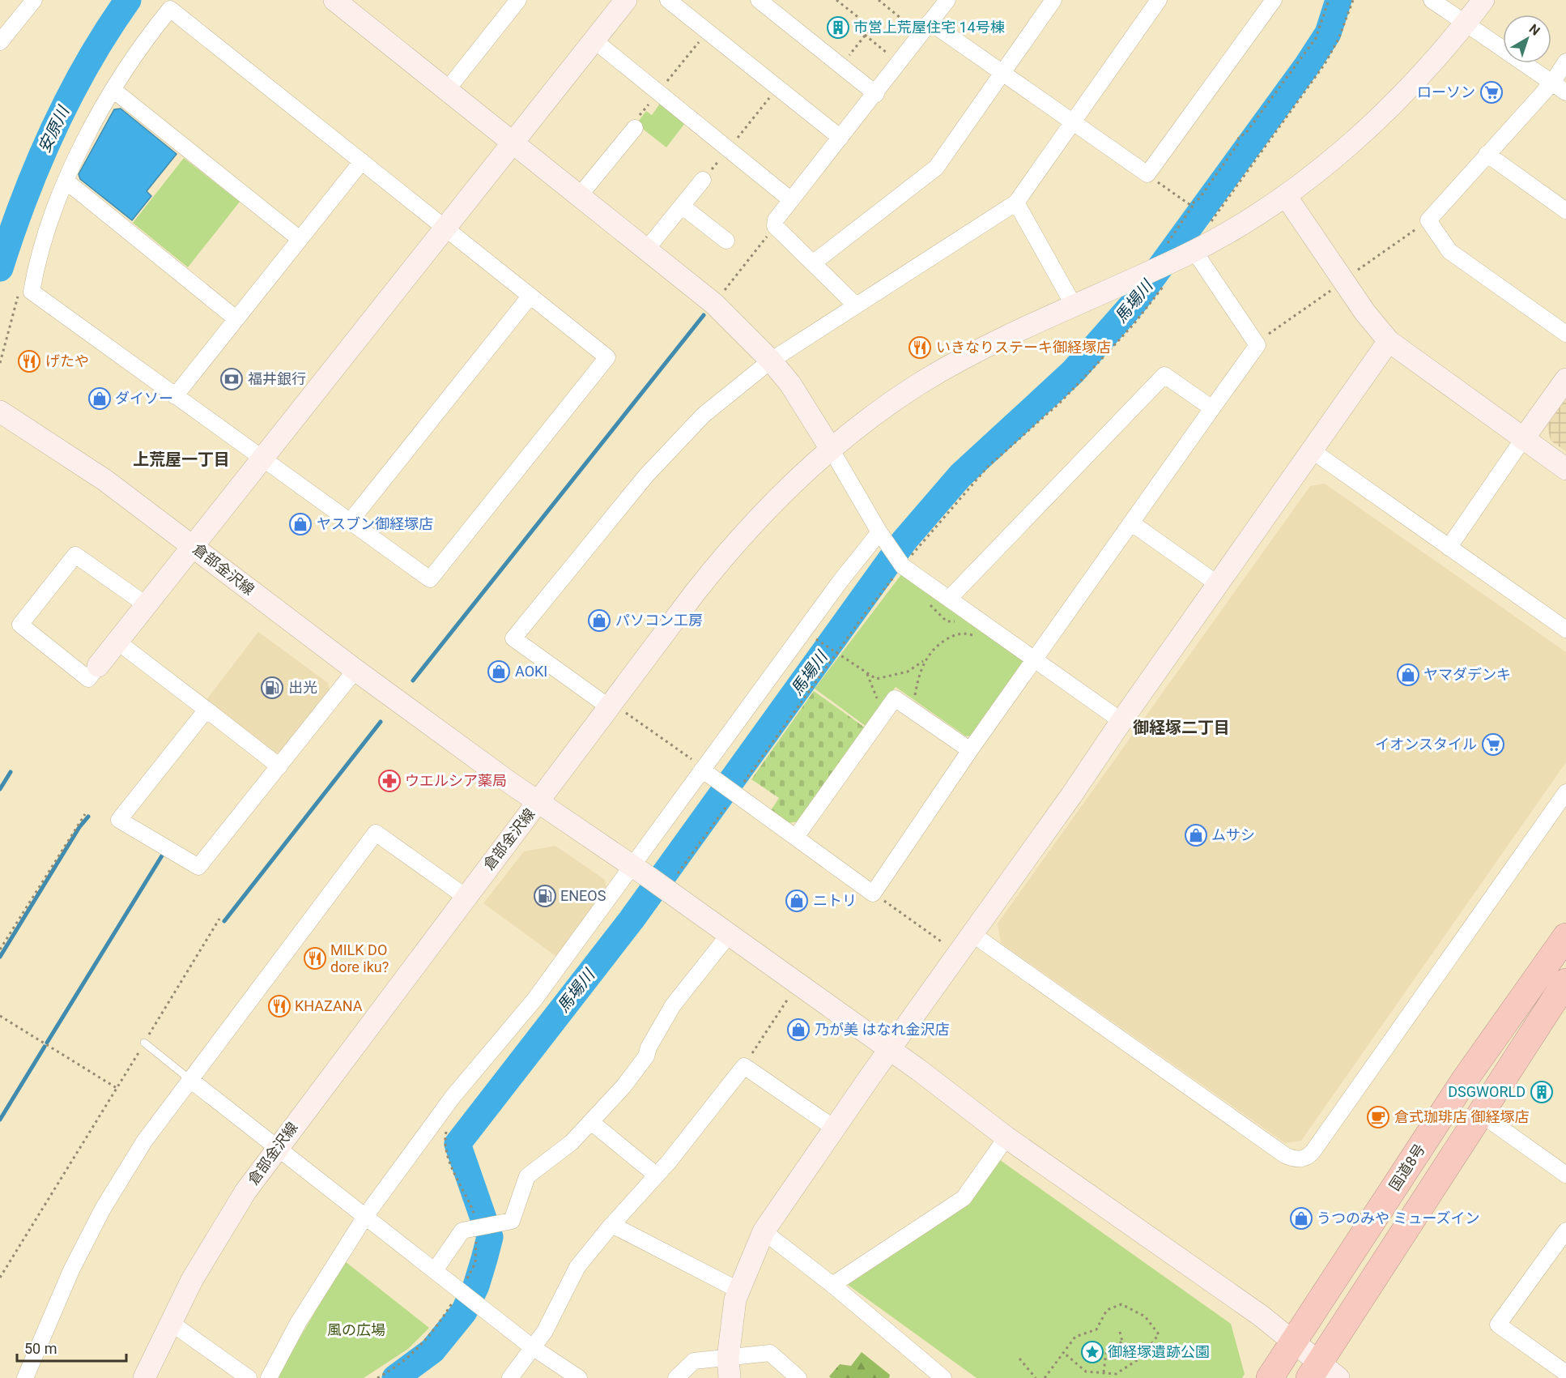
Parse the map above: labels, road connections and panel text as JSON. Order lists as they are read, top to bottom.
{
  "streets": {
    "highway": ["国道8号"],
    "street": ["倉部金沢線"]
  },
  "districts": ["上荒屋一丁目", "御経塚二丁目"],
  "water": ["安原川", "馬場川"],
  "parks": ["風の広場"],
  "places": {
    "building": ["市営上荒屋住宅 14号棟", "DSGWORLD"],
    "supermarket": ["ローソン", "イオンスタイル"],
    "restaurant": [
      "いきなりステーキ御経塚店",
      "げたや",
      "MILK DO dore iku?",
      "KHAZANA"
    ],
    "bank": ["福井銀行"],
    "shop": [
      "ダイソー",
      "ヤスブン御経塚店",
      "パソコン工房",
      "AOKI",
      "ヤマダデンキ",
      "ムサシ",
      "ニトリ",
      "乃が美 はなれ金沢店",
      "うつのみや ミューズイン"
    ],
    "fuel station": ["出光", "ENEOS"],
    "pharmacy": ["ウエルシア薬局"],
    "cafe": ["倉式珈琲店 御経塚店"],
    "place": ["御経塚遺跡公園"]
  },
  "scale_bar": "50 m",
  "north": "top right"
}
